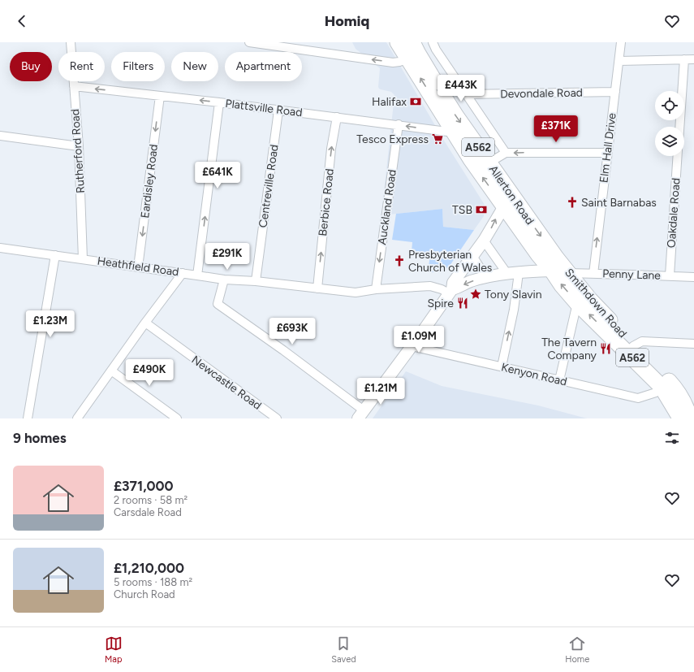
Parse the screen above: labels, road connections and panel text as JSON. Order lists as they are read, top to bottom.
{
  "streets": {
    "highway": ["A562", "Allerton Road", "Smithdown Road"],
    "street": [
      "Devondale Road",
      "Plattsville Road",
      "Elm Hall Drive",
      "Rutherford Road",
      "Eardisley Road",
      "Centreville Road",
      "Berbice Road",
      "Auckland Road",
      "Oakdale Road",
      "Heathfield Road",
      "Penny Lane",
      "Kenyon Road",
      "Newcastle Road"
    ]
  },
  "crossings": [
    ["Devondale Road", "Elm Hall Drive"],
    ["Plattsville Road", "Rutherford Road"],
    ["Plattsville Road", "Eardisley Road"],
    ["Plattsville Road", "Centreville Road"],
    ["Plattsville Road", "Allerton Road"],
    ["Plattsville Road", "Berbice Road"],
    ["Plattsville Road", "Auckland Road"],
    ["Elm Hall Drive", "Penny Lane"],
    ["Rutherford Road", "Heathfield Road"],
    ["Eardisley Road", "Heathfield Road"],
    ["Centreville Road", "Heathfield Road"],
    ["Allerton Road", "Penny Lane"],
    ["Allerton Road", "Smithdown Road"],
    ["Berbice Road", "Heathfield Road"],
    ["Auckland Road", "Heathfield Road"],
    ["Oakdale Road", "Penny Lane"],
    ["Penny Lane", "Smithdown Road"]
  ],
  "one_way": [
    "Plattsville Road",
    "Elm Hall Drive",
    "Berbice Road",
    "Auckland Road"
  ],
  "places": {
    "bank": ["Halifax", "TSB"],
    "supermarket": ["Tesco Express"],
    "church": ["Saint Barnabas", "Presbyterian Church of Wales"],
    "place": ["Tony Slavin"],
    "restaurant": ["Spire", "The Tavern Company"]
  },
  "page": {
    "header": "Homiq",
    "chip": [
      "Buy",
      "Rent",
      "Filters",
      "New",
      "Apartment"
    ],
    "price": [
      "£443K",
      "£371K",
      "£641K",
      "£291K",
      "£1.23M",
      "£693K",
      "£1.09M",
      "£490K",
      "£1.21M"
    ],
    "heading": "9 homes",
    "list": [
      {
        "name": "£371,000",
        "note": "2 rooms · 58 m² · Carsdale Road"
      },
      {
        "name": "£1,210,000",
        "note": "5 rooms · 188 m² · Church Road"
      }
    ],
    "tabs": ["Map", "Saved", "Home"]
  }
}
